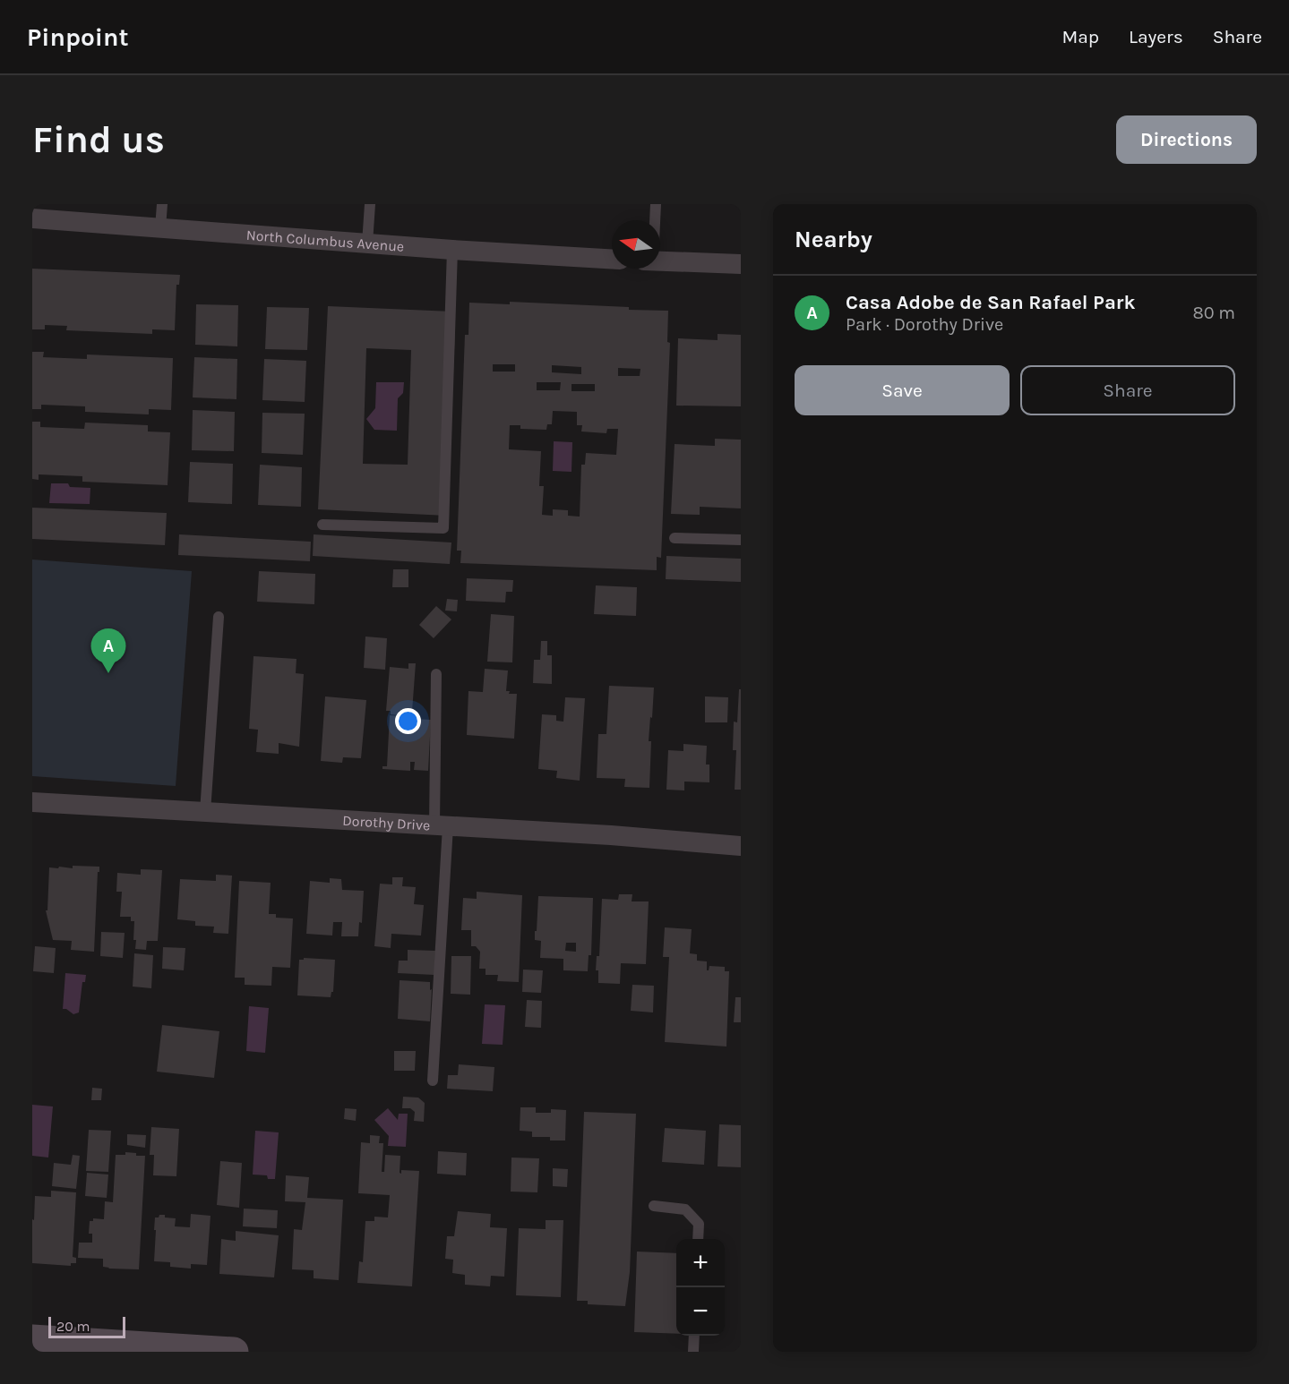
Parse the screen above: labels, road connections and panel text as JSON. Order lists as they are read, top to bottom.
{
  "streets": {
    "street": ["North Columbus Avenue", "Dorothy Drive"]
  },
  "scale_bar": "20 m",
  "north": "left",
  "page": {
    "header": "Pinpoint",
    "nav": ["Map", "Layers", "Share"],
    "buttons": [
      "Directions",
      ["Save", "Share"]
    ],
    "title": "Find us",
    "heading": "Nearby",
    "list": [
      {
        "mark": "A",
        "name": "Casa Adobe de San Rafael Park",
        "note": "Park · Dorothy Drive",
        "value": "80 m"
      }
    ],
    "pins": "A",
    "map_buttons": ["+", "−"],
    "scale": "20 m"
  }
}
